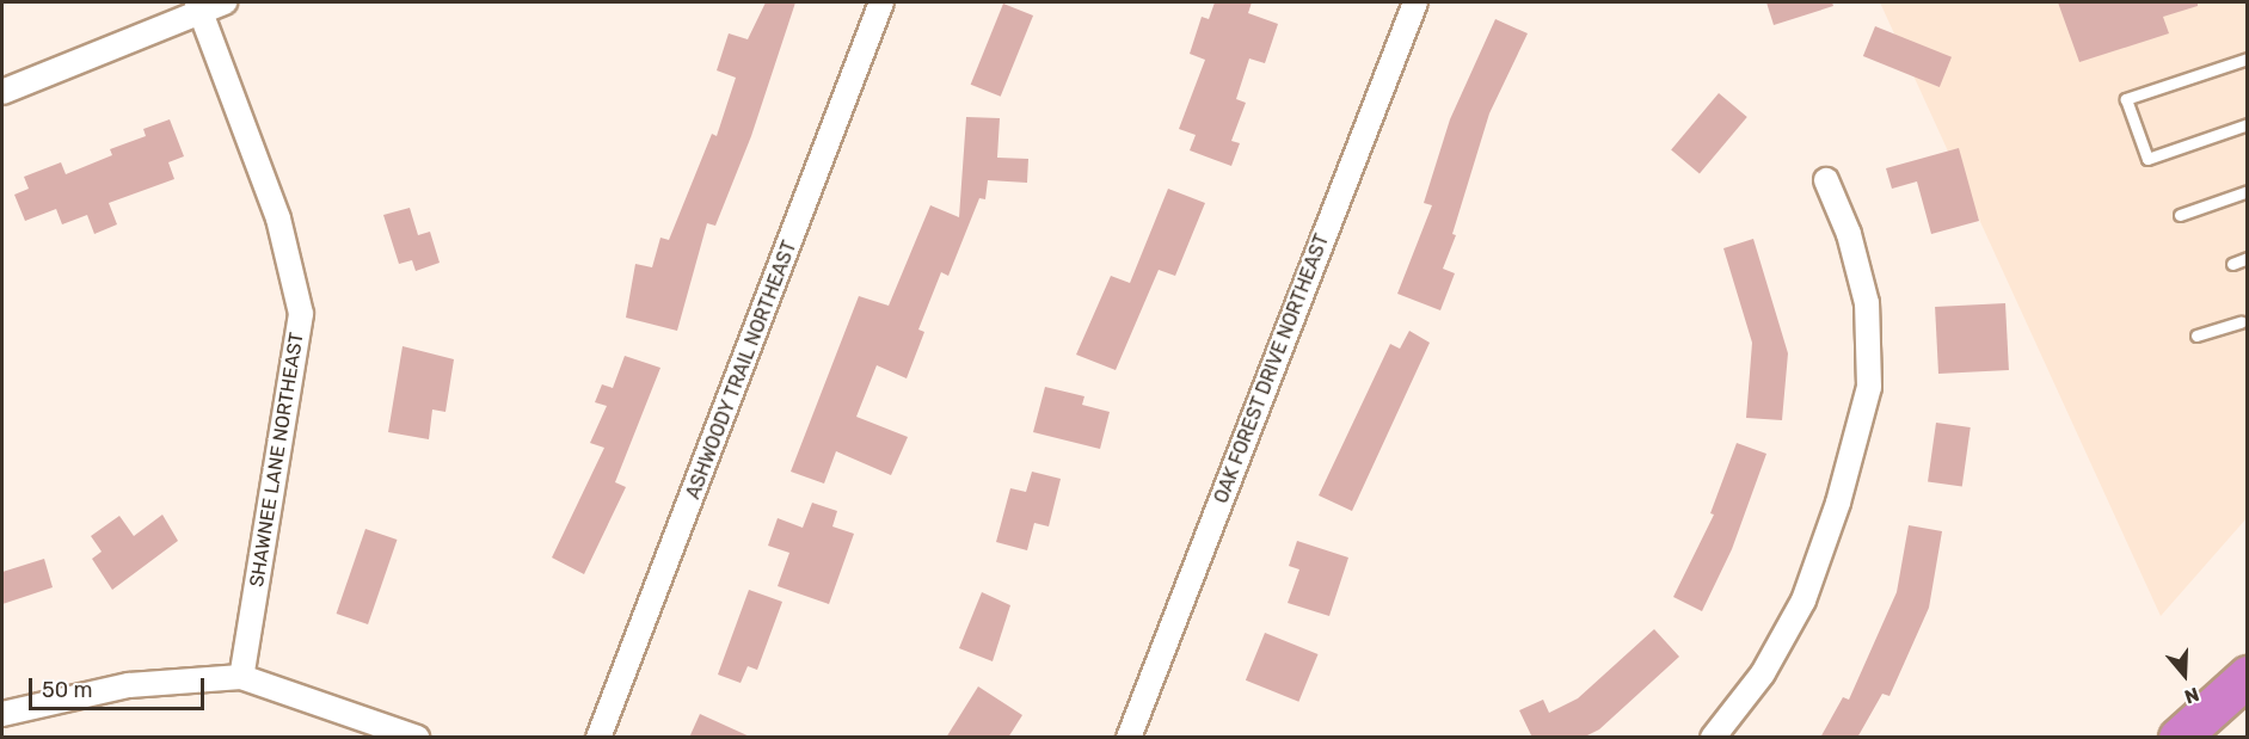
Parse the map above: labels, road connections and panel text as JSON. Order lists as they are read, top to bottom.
{
  "streets": {
    "street": ["OAK FOREST DRIVE NORTHEAST", "ASHWOODY TRAIL NORTHEAST", "SHAWNEE LANE NORTHEAST"]
  },
  "scale_bar": "50 m",
  "north": "bottom"
}
